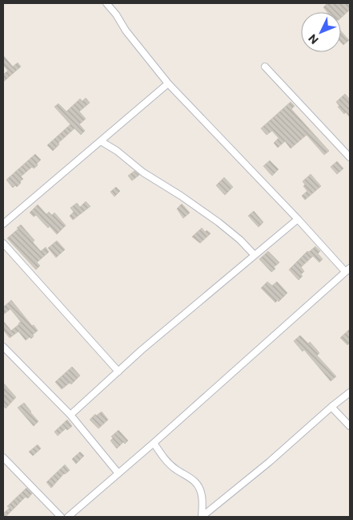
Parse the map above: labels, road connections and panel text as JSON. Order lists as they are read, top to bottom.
{
  "north": "bottom left"
}
